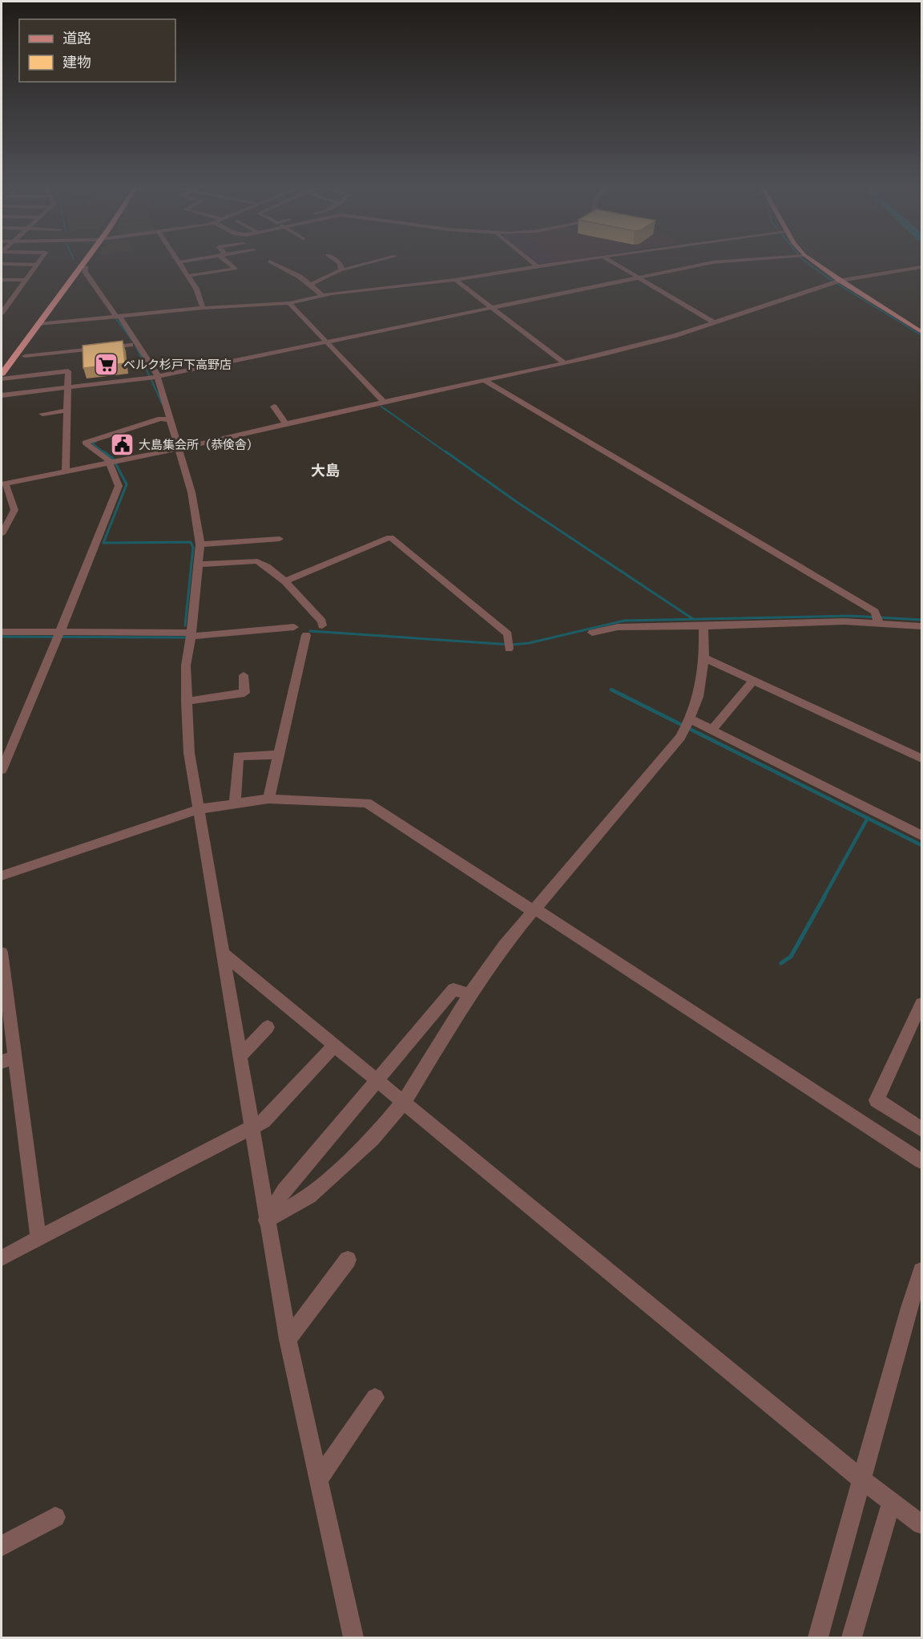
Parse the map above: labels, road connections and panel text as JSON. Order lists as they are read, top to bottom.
{
  "districts": ["大島"],
  "places": {
    "supermarket": ["ベルク杉戸下高野店"],
    "public building": ["大島集会所（恭倹舎）"]
  },
  "legend": ["道路", "建物"]
}
